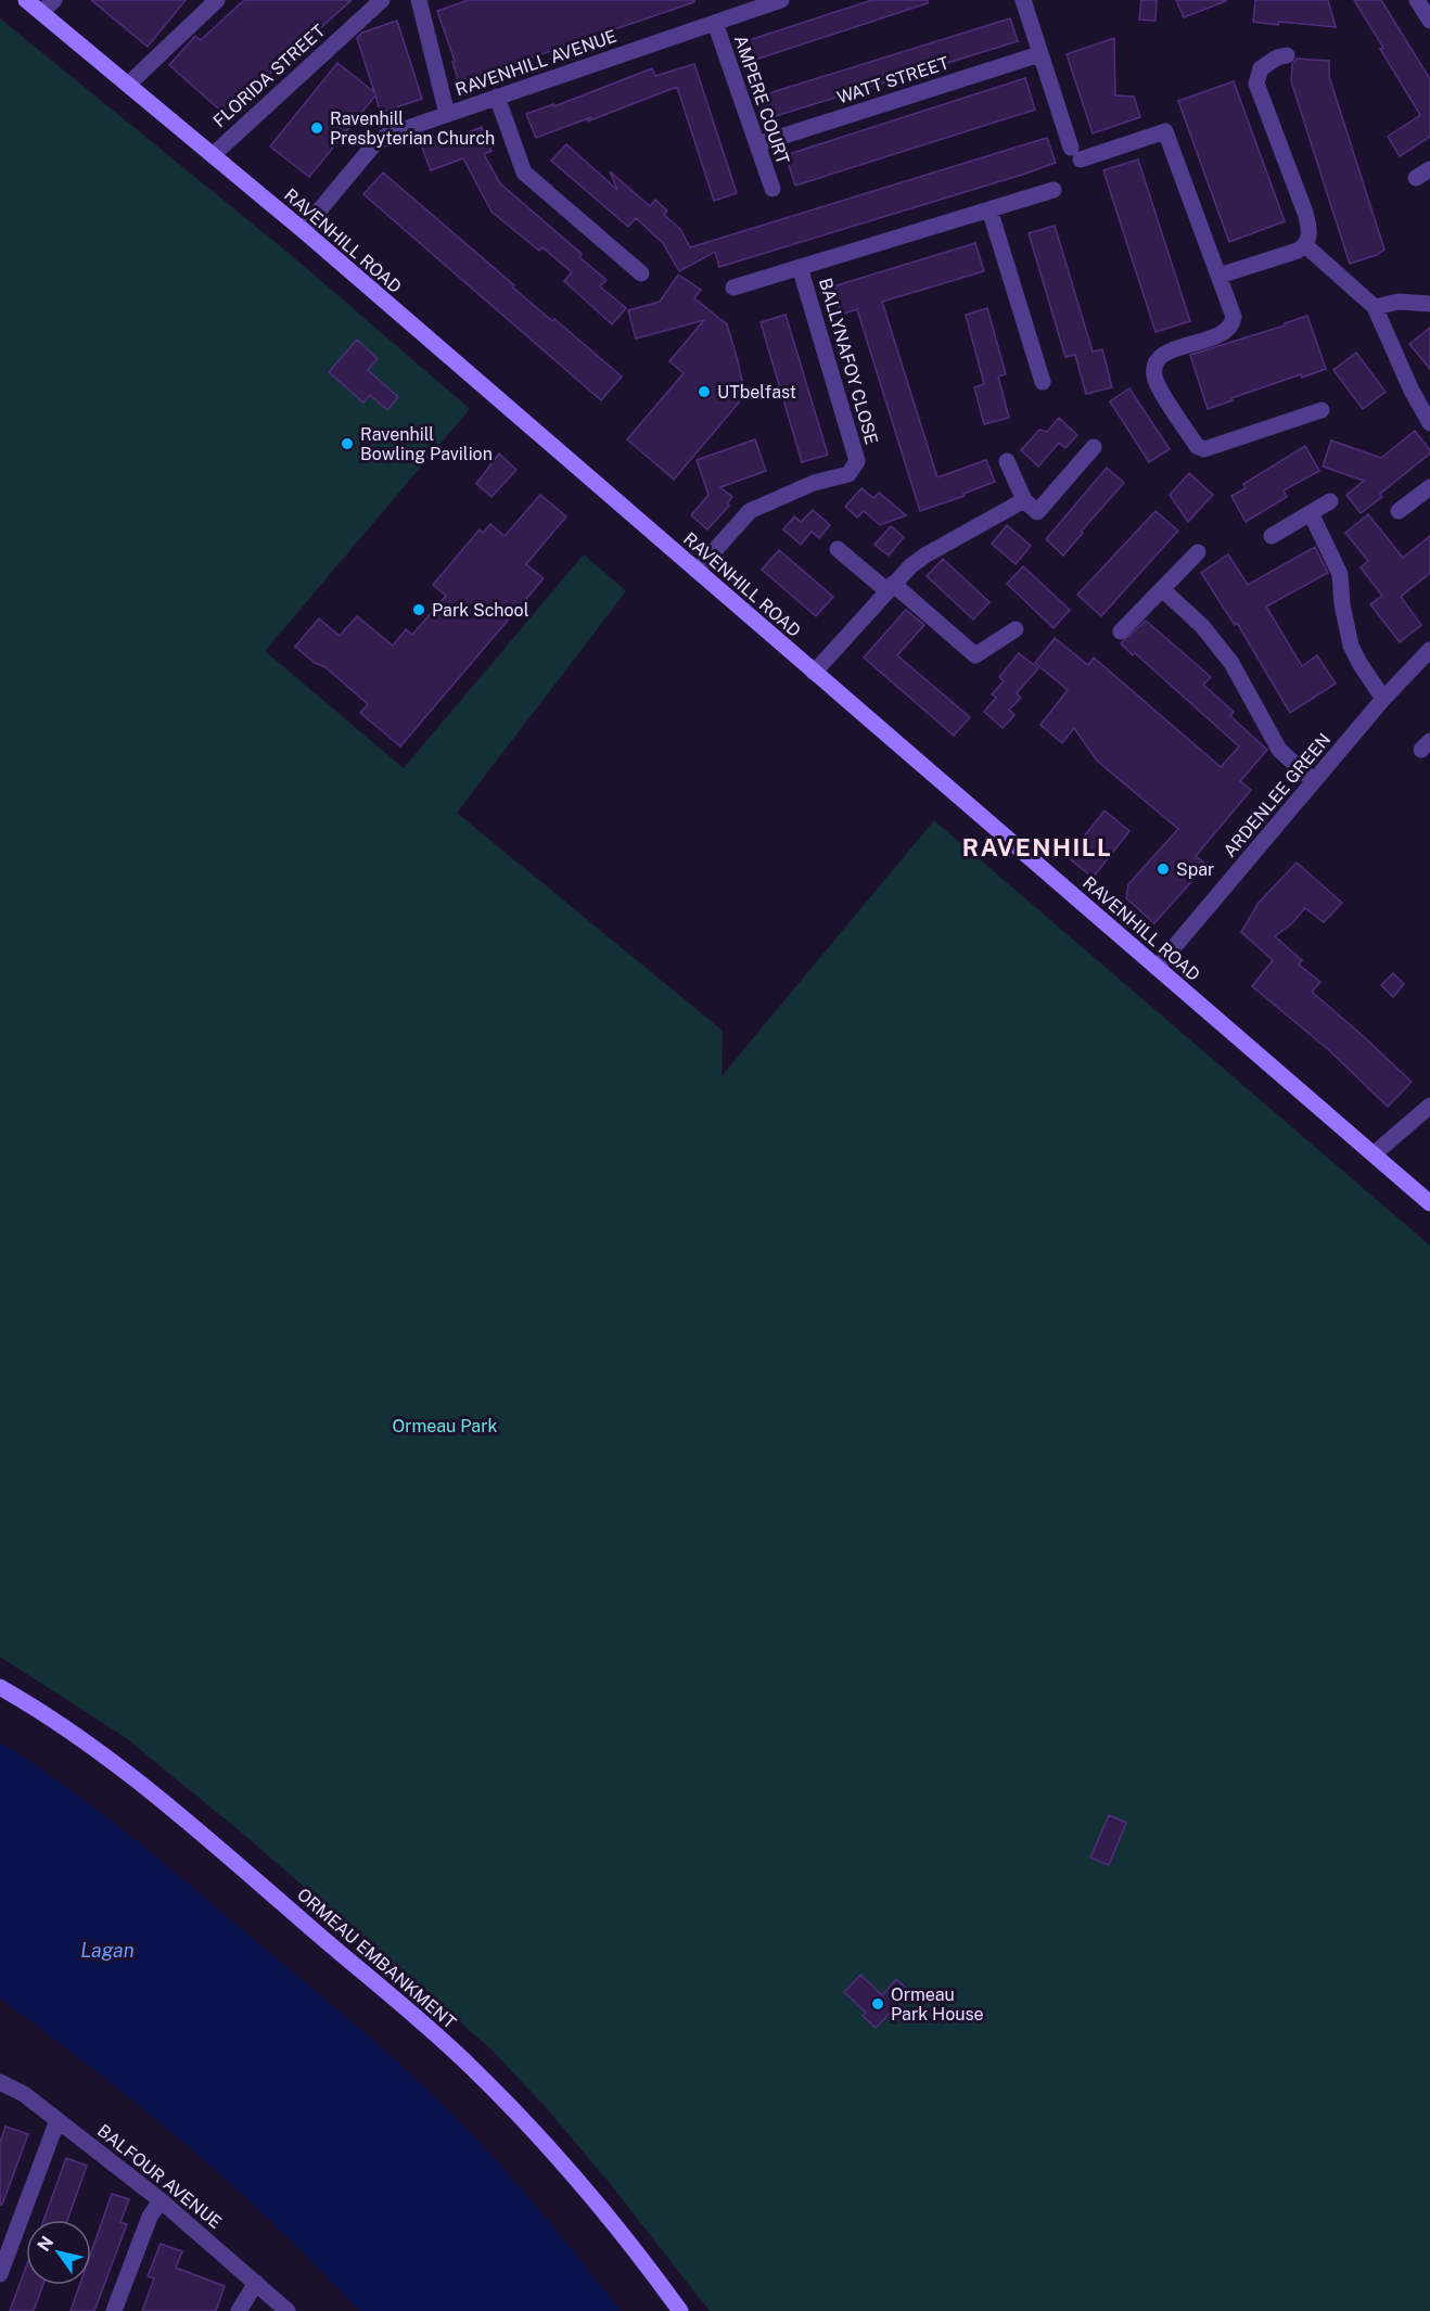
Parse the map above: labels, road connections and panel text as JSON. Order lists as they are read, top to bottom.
{
  "streets": {
    "main road": ["RAVENHILL ROAD", "ORMEAU EMBANKMENT"],
    "street": [
      "RAVENHILL AVENUE",
      "FLORIDA STREET",
      "WATT STREET",
      "AMPERE COURT",
      "BALLYNAFOY CLOSE",
      "ARDENLEE GREEN",
      "BALFOUR AVENUE"
    ]
  },
  "crossings": [
    ["RAVENHILL AVENUE", "AMPERE COURT"],
    ["RAVENHILL AVENUE", "RAVENHILL ROAD"],
    ["FLORIDA STREET", "RAVENHILL ROAD"],
    ["WATT STREET", "AMPERE COURT"],
    ["RAVENHILL ROAD", "BALLYNAFOY CLOSE"],
    ["RAVENHILL ROAD", "ARDENLEE GREEN"]
  ],
  "districts": ["RAVENHILL"],
  "water": ["Lagan"],
  "parks": ["Ormeau Park"],
  "places": [
    "Ravenhill Presbyterian Church",
    "UTbelfast",
    "Ravenhill Bowling Pavilion",
    "Park School",
    "Spar",
    "Ormeau Park House"
  ],
  "north": "top left"
}
